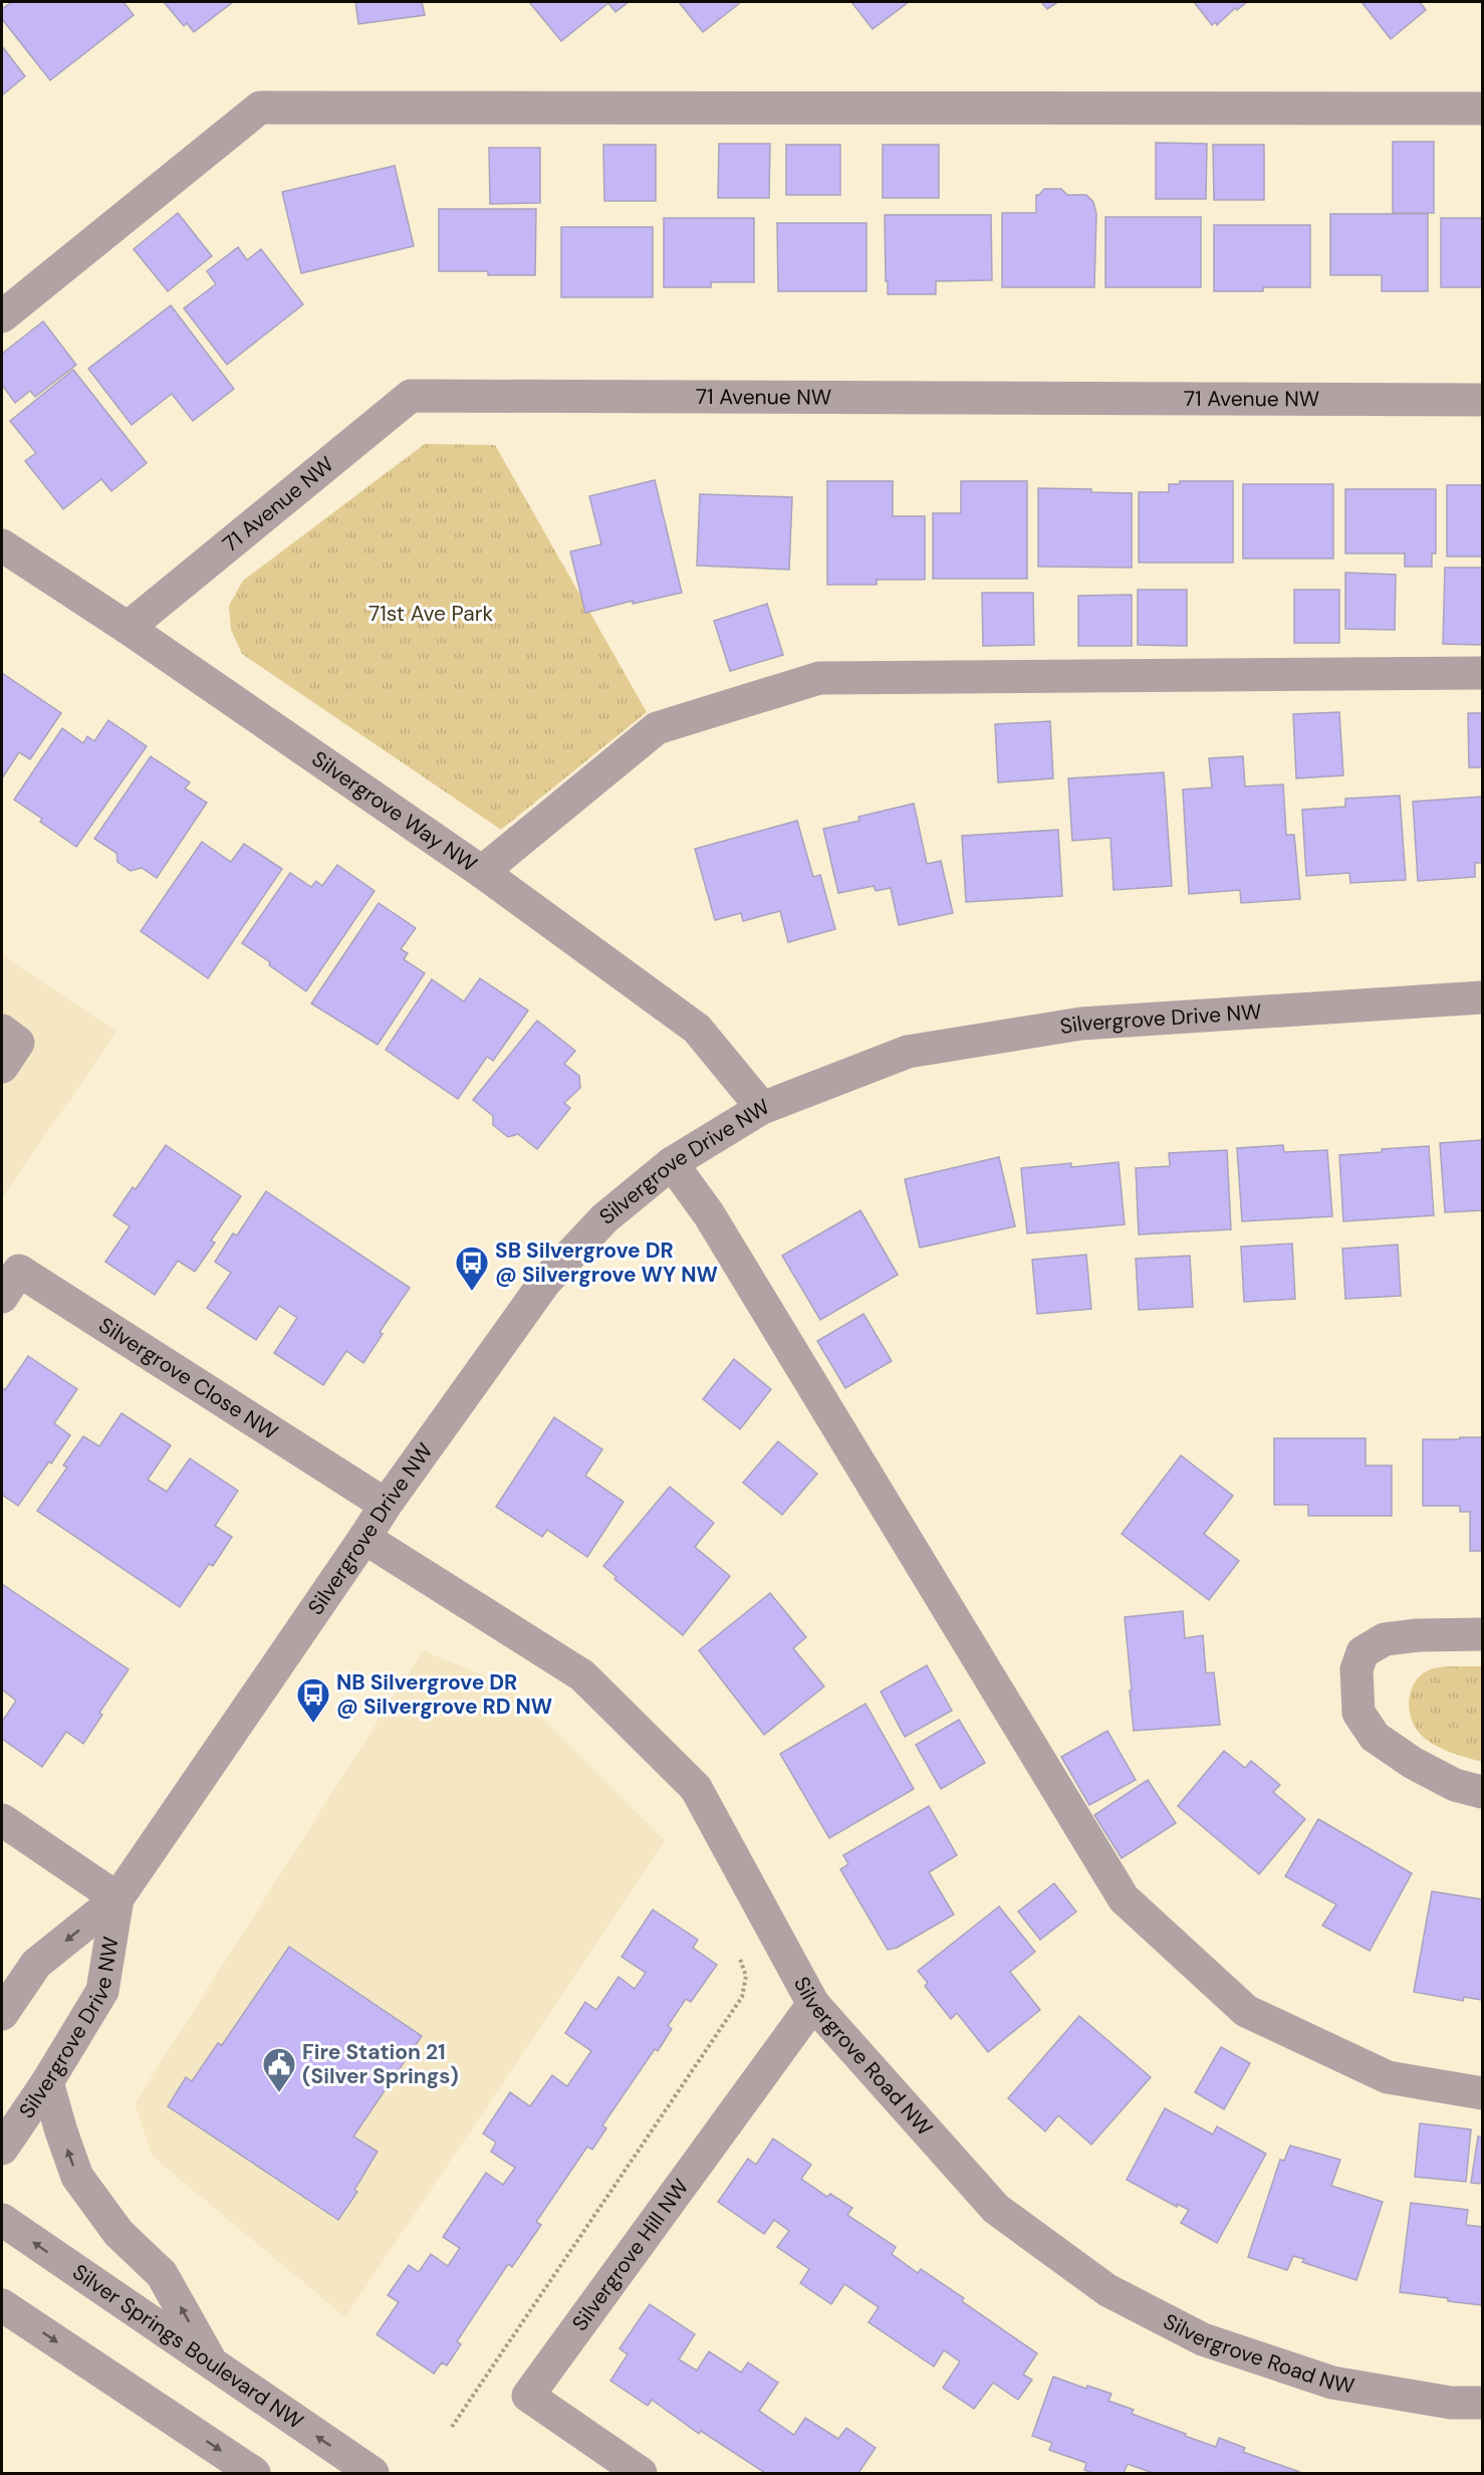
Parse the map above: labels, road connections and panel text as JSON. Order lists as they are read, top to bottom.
{
  "streets": {
    "street": [
      "71 Avenue NW",
      "Silvergrove Way NW",
      "Silvergrove Drive NW",
      "Silvergrove Close NW",
      "Silvergrove Road NW",
      "Silvergrove Hill NW",
      "Silver Springs Boulevard NW"
    ]
  },
  "crossings": [
    ["71 Avenue NW", "Silvergrove Way NW"],
    ["Silvergrove Way NW", "Silvergrove Drive NW"],
    ["Silvergrove Drive NW", "Silvergrove Close NW"],
    ["Silvergrove Drive NW", "Silvergrove Road NW"],
    ["Silvergrove Road NW", "Silvergrove Hill NW"]
  ],
  "parks": ["71st Ave Park"],
  "places": {
    "bus stop": ["SB Silvergrove DR @ Silvergrove WY NW", "NB Silvergrove DR @ Silvergrove RD NW"],
    "public building": ["Fire Station 21 (Silver Springs)"]
  }
}
